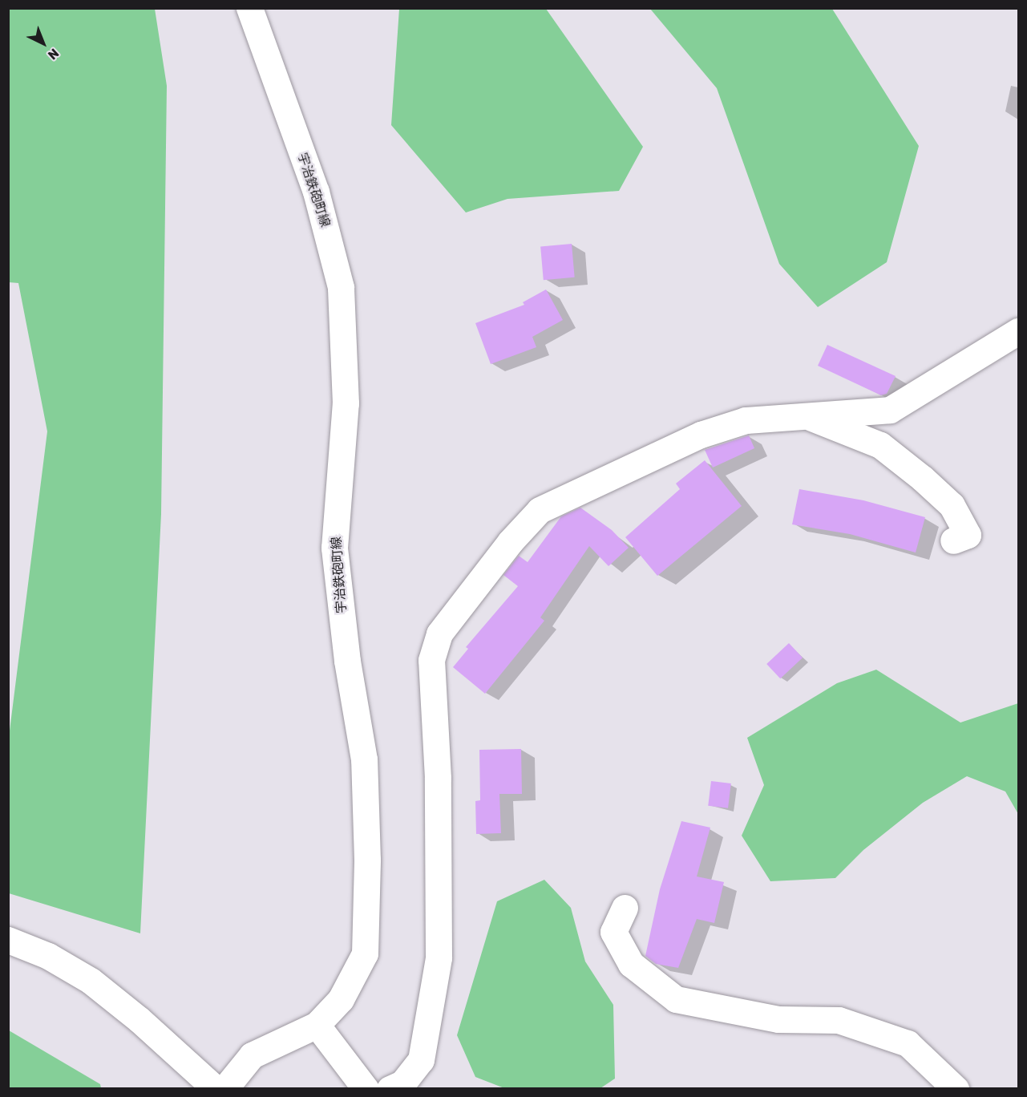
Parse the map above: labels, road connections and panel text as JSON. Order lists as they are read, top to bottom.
{
  "streets": {
    "street": ["宇治鉄砲町線"]
  },
  "north": "bottom right"
}
